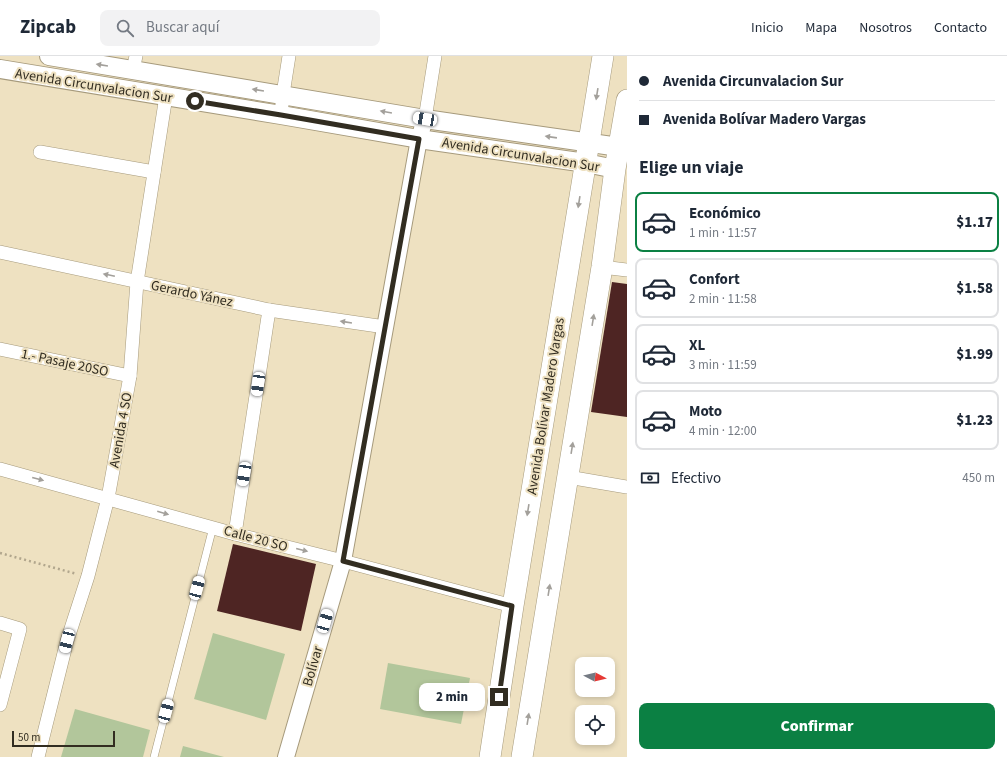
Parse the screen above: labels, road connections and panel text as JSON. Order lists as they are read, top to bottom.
{
  "streets": {
    "main road": ["Avenida Circunvalacion Sur", "Avenida Bolívar Madero Vargas"],
    "street": [
      "Gerardo Yánez",
      "1.- Pasaje 20SO",
      "Avenida 4 SO",
      "Calle 20 SO",
      "Bolívar"
    ]
  },
  "crossings": [
    ["Avenida Circunvalacion Sur", "Avenida Bolívar Madero Vargas"],
    ["Avenida Circunvalacion Sur", "Avenida 4 SO"],
    ["Avenida Circunvalacion Sur", "Bolívar"],
    ["Gerardo Yánez", "Avenida 4 SO"],
    ["Gerardo Yánez", "Bolívar"],
    ["1.- Pasaje 20SO", "Avenida 4 SO"],
    ["Avenida Bolívar Madero Vargas", "Calle 20 SO"],
    ["Avenida 4 SO", "Calle 20 SO"],
    ["Calle 20 SO", "Bolívar"]
  ],
  "one_way": ["Calle 20 SO"],
  "scale_bar": "50 m",
  "north": "right",
  "page": {
    "header": "Zipcab",
    "search": "Buscar aquí",
    "nav": [
      "Inicio",
      "Mapa",
      "Nosotros",
      "Contacto"
    ],
    "banner": ["Avenida Circunvalacion Sur", "Avenida Bolívar Madero Vargas"],
    "heading": "Elige un viaje",
    "list": [
      {
        "name": "Económico",
        "note": "1 min · 11:57",
        "value": "$1.17"
      },
      {
        "name": "Confort",
        "note": "2 min · 11:58",
        "value": "$1.58"
      },
      {
        "name": "XL",
        "note": "3 min · 11:59",
        "value": "$1.99"
      },
      {
        "name": "Moto",
        "note": "4 min · 12:00",
        "value": "$1.23"
      }
    ],
    "pay": ["Efectivo", "450 m"],
    "bubble": "2 min",
    "buttons": "Confirmar",
    "scale": "50 m"
  }
}
